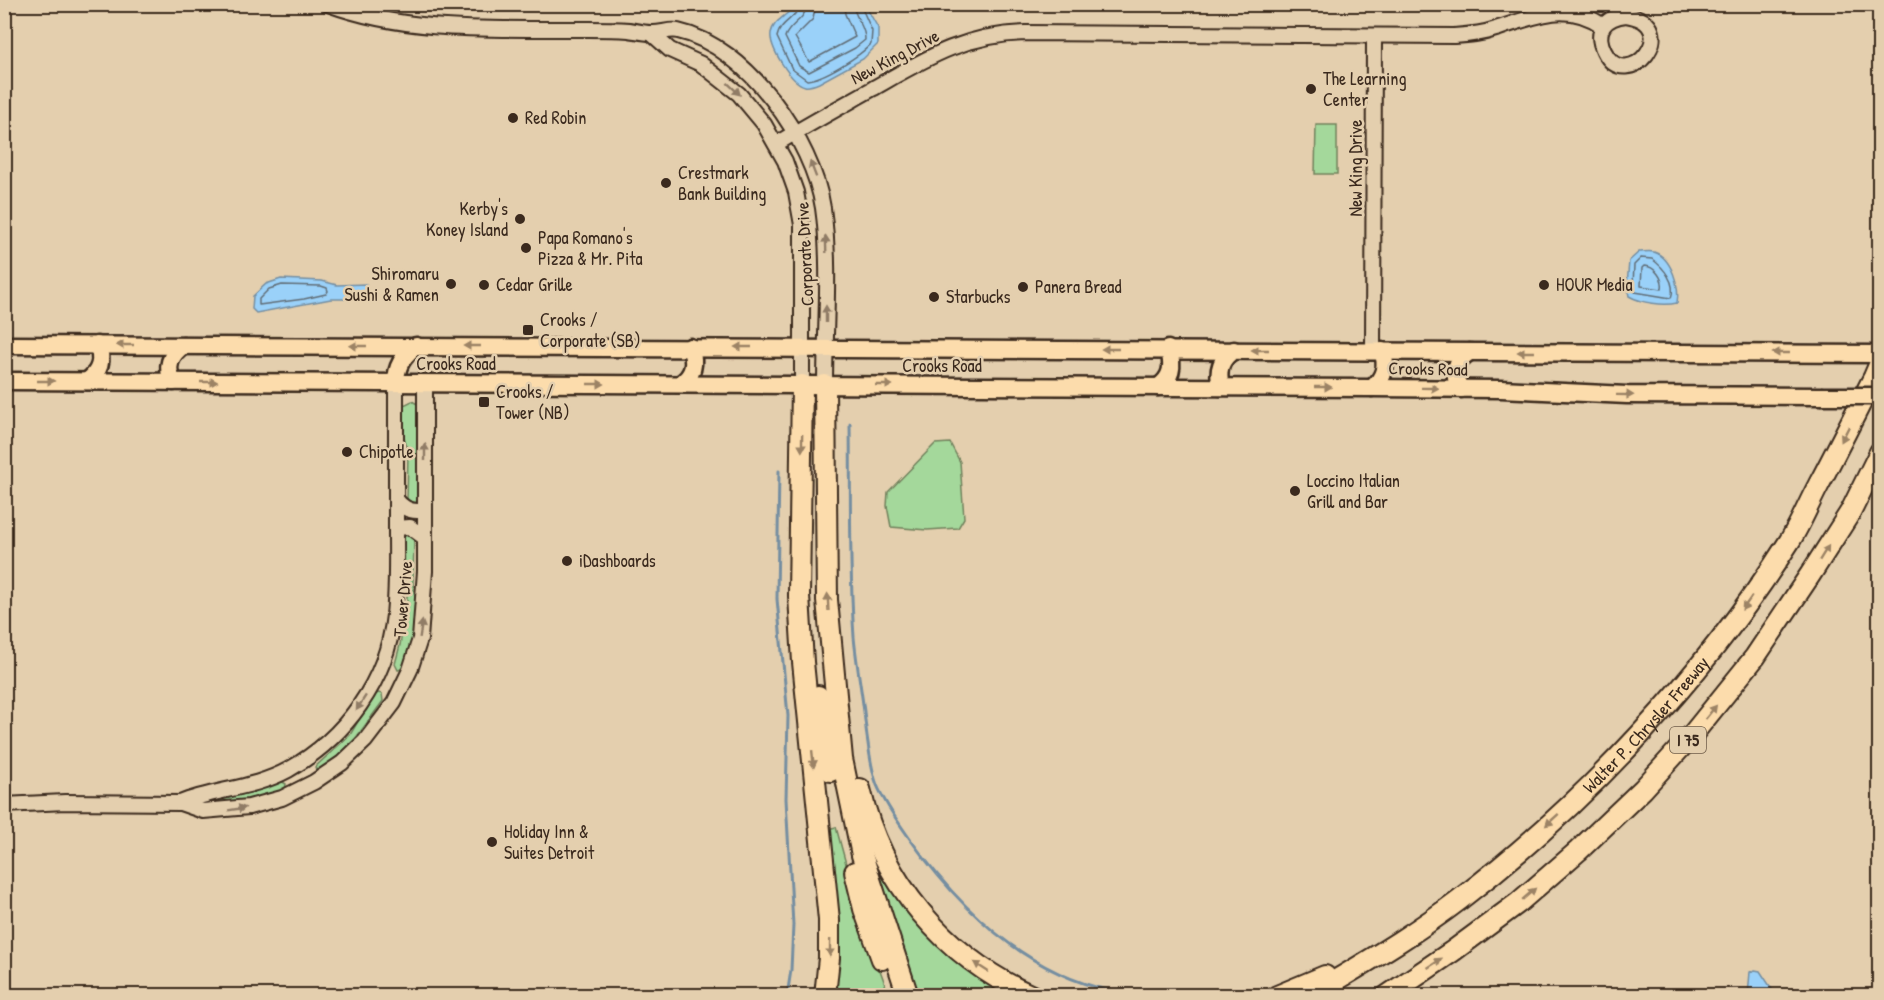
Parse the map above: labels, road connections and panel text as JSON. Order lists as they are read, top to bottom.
{
  "streets": {
    "highway": ["Walter P. Chrysler Freeway", "I 75"],
    "main road": ["Crooks Road"],
    "street": ["New King Drive", "Corporate Drive", "Tower Drive"]
  },
  "crossings": [
    ["New King Drive", "Corporate Drive"],
    ["New King Drive", "Crooks Road"],
    ["Corporate Drive", "Crooks Road"],
    ["Crooks Road", "Tower Drive"]
  ],
  "places": {
    "other": [
      "The Learning Center",
      "Red Robin",
      "Crestmark Bank Building",
      "Kerby's Koney Island",
      "Papa Romano's Pizza & Mr. Pita",
      "Shiromaru Sushi & Ramen",
      "Cedar Grille",
      "HOUR Media",
      "Panera Bread",
      "Starbucks",
      "Chipotle",
      "Loccino Italian Grill and Bar",
      "iDashboards",
      "Holiday Inn & Suites Detroit"
    ],
    "transit": ["Crooks / Corporate (SB)", "Crooks / Tower (NB)"]
  }
}
